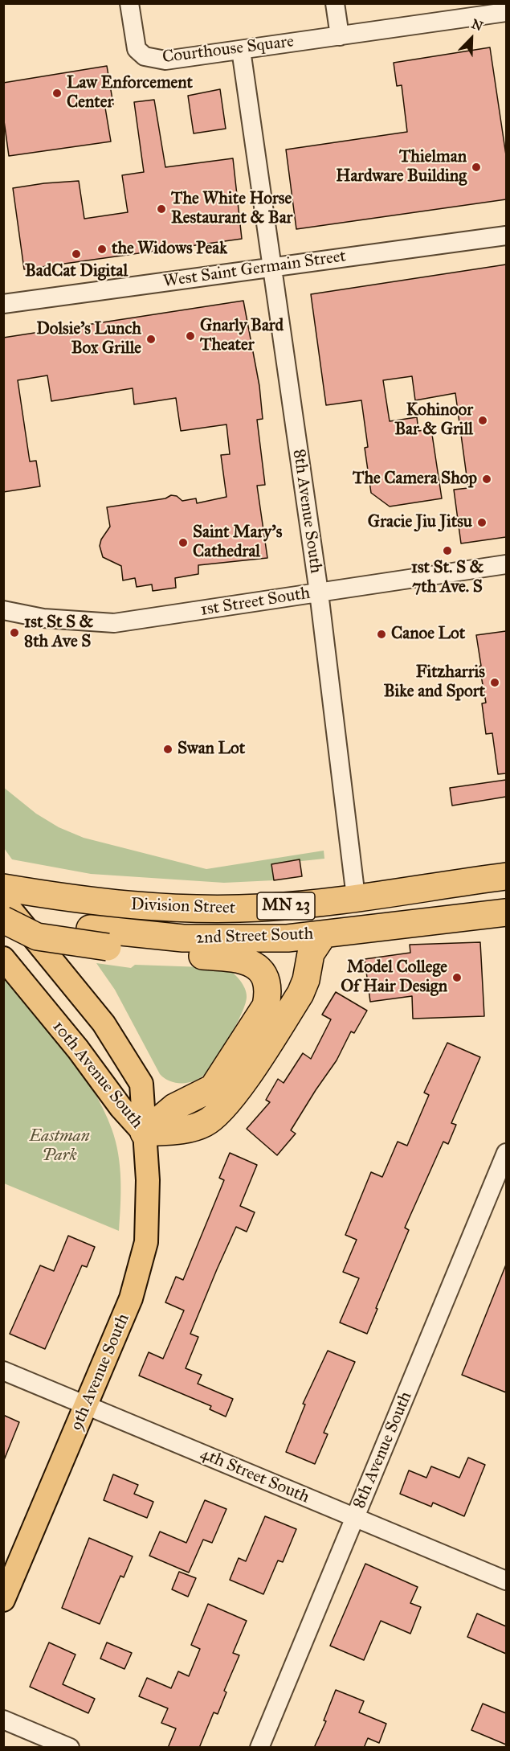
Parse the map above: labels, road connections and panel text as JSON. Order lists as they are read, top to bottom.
{
  "streets": {
    "highway": ["MN 23", "Division Street", "2nd Street South"],
    "main road": ["10th Avenue South", "9th Avenue South"],
    "street": [
      "Courthouse Square",
      "West Saint Germain Street",
      "8th Avenue South",
      "1st Street South",
      "4th Street South"
    ]
  },
  "crossings": [
    ["Courthouse Square", "8th Avenue South"],
    ["West Saint Germain Street", "8th Avenue South"],
    ["8th Avenue South", "1st Street South"],
    ["8th Avenue South", "Division Street"],
    ["8th Avenue South", "4th Street South"],
    ["10th Avenue South", "9th Avenue South"],
    ["9th Avenue South", "4th Street South"]
  ],
  "parks": ["Eastman Park"],
  "places": [
    "Law Enforcement Center",
    "Thielman Hardware Building",
    "The White Horse Restaurant & Bar",
    "the Widows Peak",
    "BadCat Digital",
    "Gnarly Bard Theater",
    "Dolsie's Lunch Box Grille",
    "Kohinoor Bar & Grill",
    "The Camera Shop",
    "Gracie Jiu Jitsu",
    "Saint Mary's Cathedral",
    "1st St. S & 7th Ave. S",
    "1st St S & 8th Ave S",
    "Canoe Lot",
    "Fitzharris Bike and Sport",
    "Swan Lot",
    "Model College Of Hair Design"
  ],
  "north": "top right"
}
